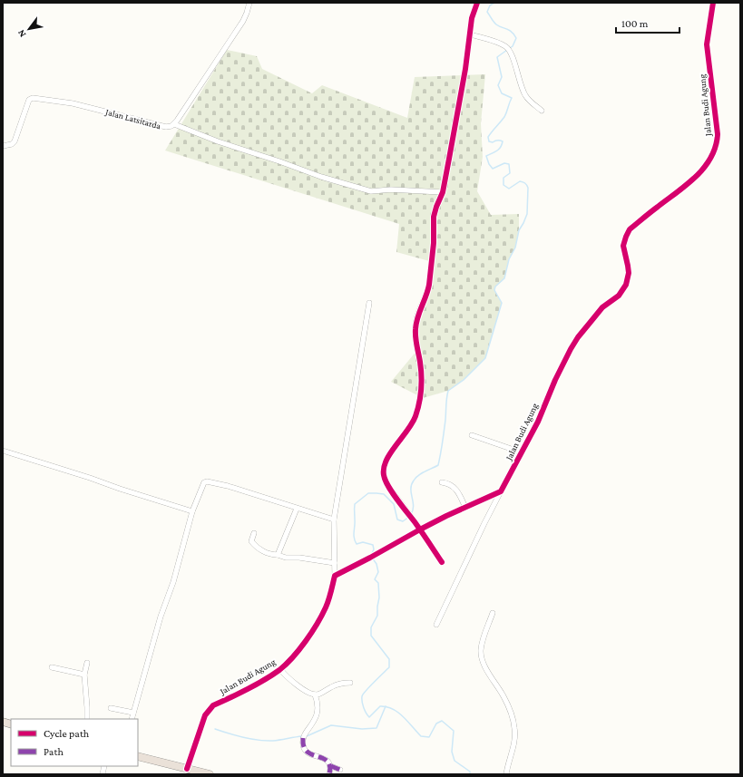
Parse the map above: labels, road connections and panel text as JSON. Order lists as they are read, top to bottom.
{
  "streets": {
    "street": ["Jalan Budi Agung", "Jalan Latsitarda"]
  },
  "legend": ["Cycle path", "Path"],
  "scale_bar": "100 m",
  "north": "bottom left"
}
